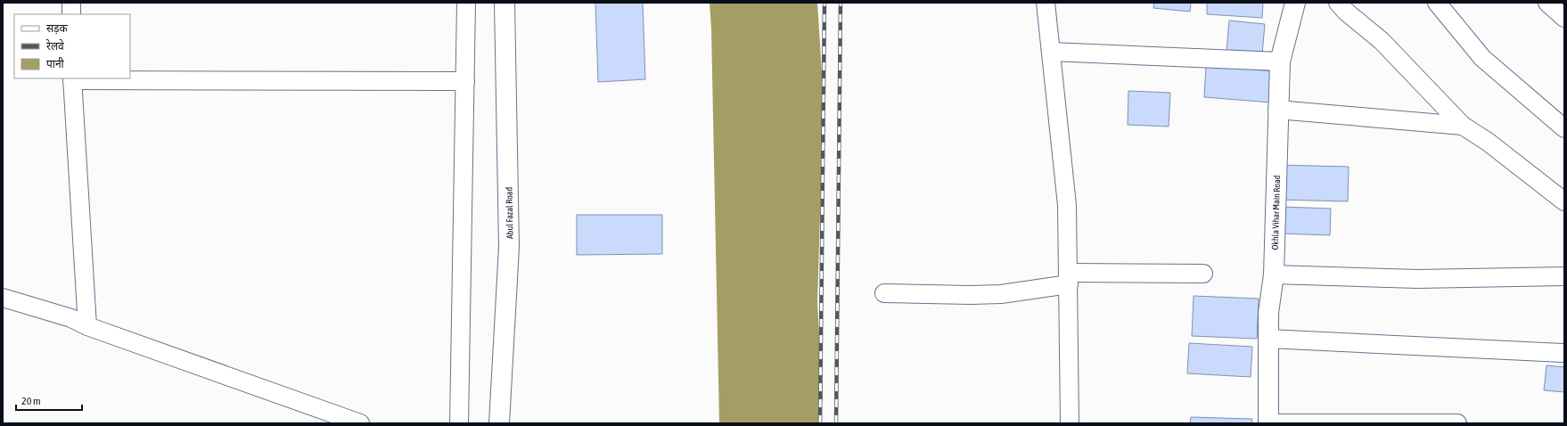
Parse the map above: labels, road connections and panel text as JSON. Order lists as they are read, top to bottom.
{
  "streets": {
    "street": ["Okhla Vihar Main Road", "Abul Fazal Road"]
  },
  "legend": ["सड़क", "रेलवे", "पानी"],
  "scale_bar": "20 m"
}
